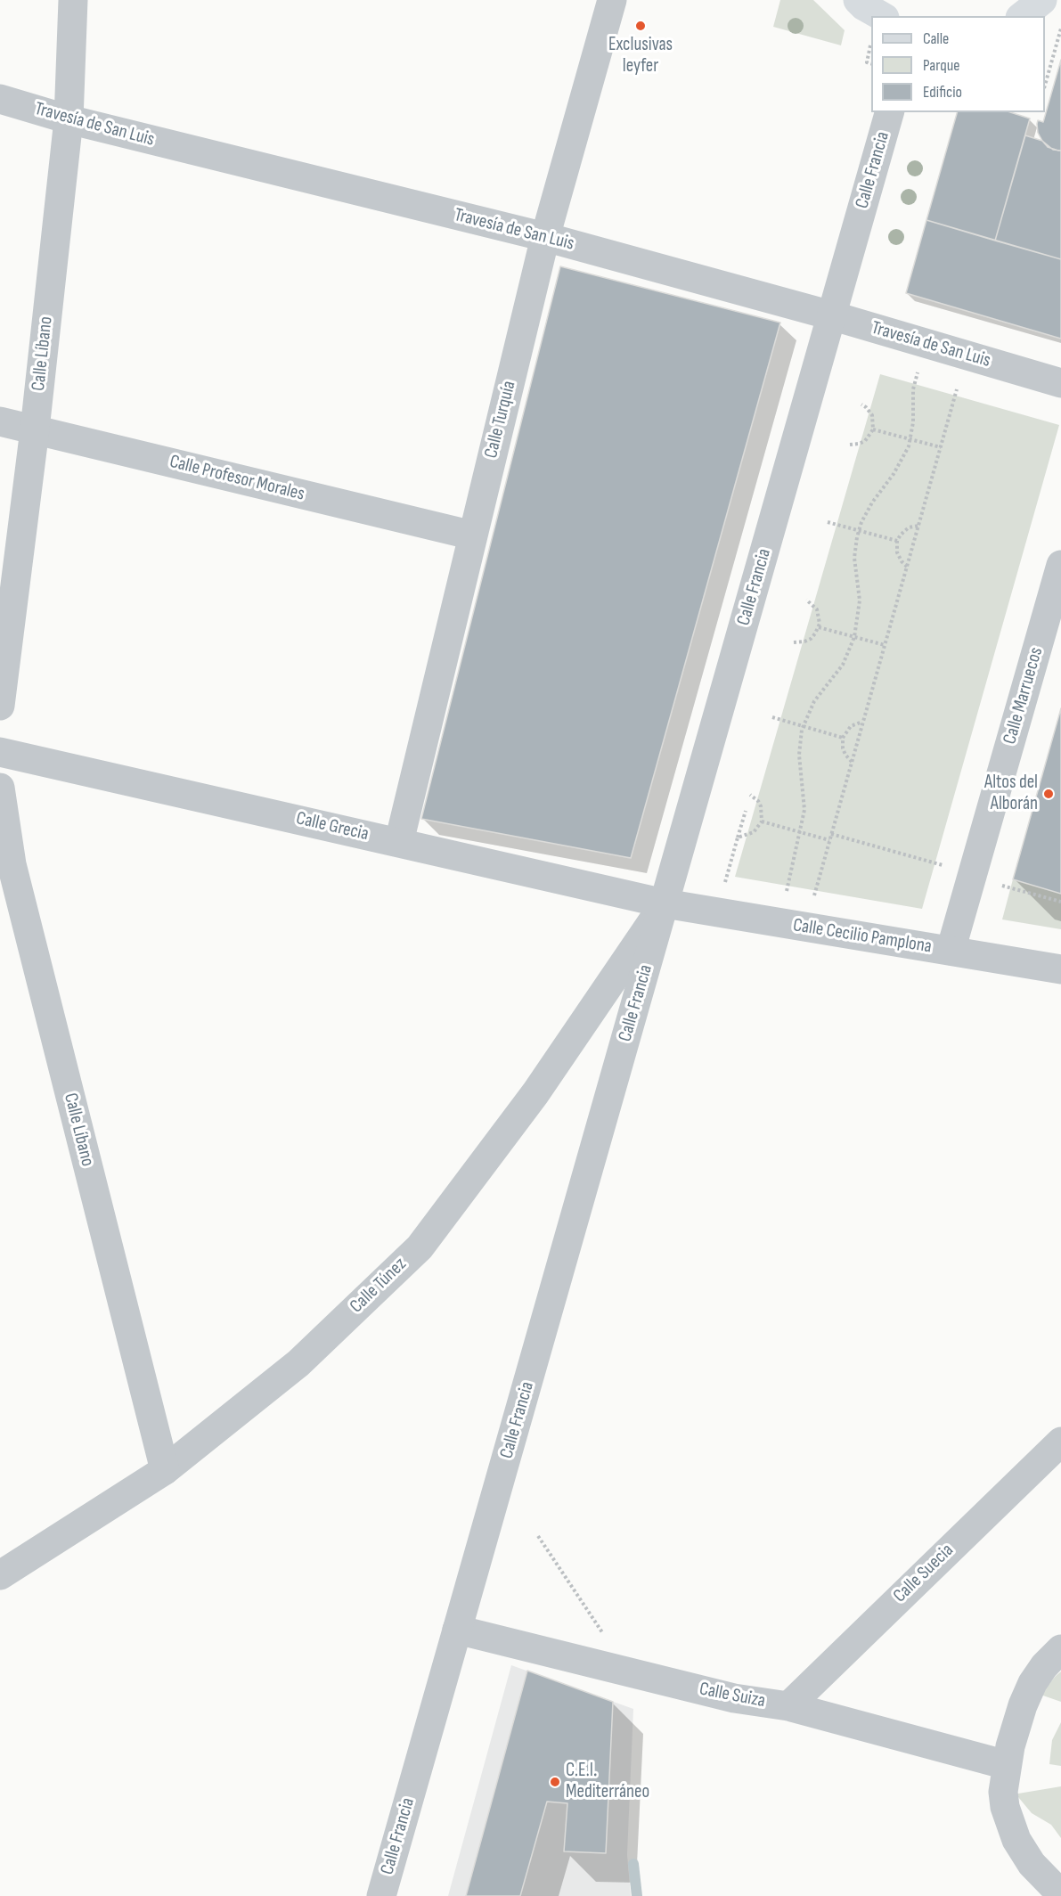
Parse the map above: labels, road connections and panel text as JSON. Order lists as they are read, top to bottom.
{
  "streets": {
    "street": [
      "Travesía de San Luis",
      "Calle Francia",
      "Calle Líbano",
      "Calle Turquía",
      "Calle Profesor Morales",
      "Calle Marruecos",
      "Calle Grecia",
      "Calle Cecilio Pamplona",
      "Calle Túnez",
      "Calle Suecia",
      "Calle Suiza"
    ]
  },
  "crossings": [
    ["Travesía de San Luis", "Calle Francia"],
    ["Travesía de San Luis", "Calle Líbano"],
    ["Travesía de San Luis", "Calle Turquía"],
    ["Calle Francia", "Calle Grecia"],
    ["Calle Francia", "Calle Cecilio Pamplona"],
    ["Calle Francia", "Calle Túnez"],
    ["Calle Francia", "Calle Suiza"],
    ["Calle Líbano", "Calle Profesor Morales"],
    ["Calle Líbano", "Calle Túnez"],
    ["Calle Turquía", "Calle Profesor Morales"],
    ["Calle Turquía", "Calle Grecia"],
    ["Calle Marruecos", "Calle Cecilio Pamplona"],
    ["Calle Grecia", "Calle Cecilio Pamplona"],
    ["Calle Grecia", "Calle Túnez"],
    ["Calle Cecilio Pamplona", "Calle Túnez"],
    ["Calle Suecia", "Calle Suiza"]
  ],
  "places": ["Exclusivas leyfer", "Altos del Alborán", "C.E.I. Mediterráneo"],
  "legend": ["Calle", "Parque", "Edificio"]
}
